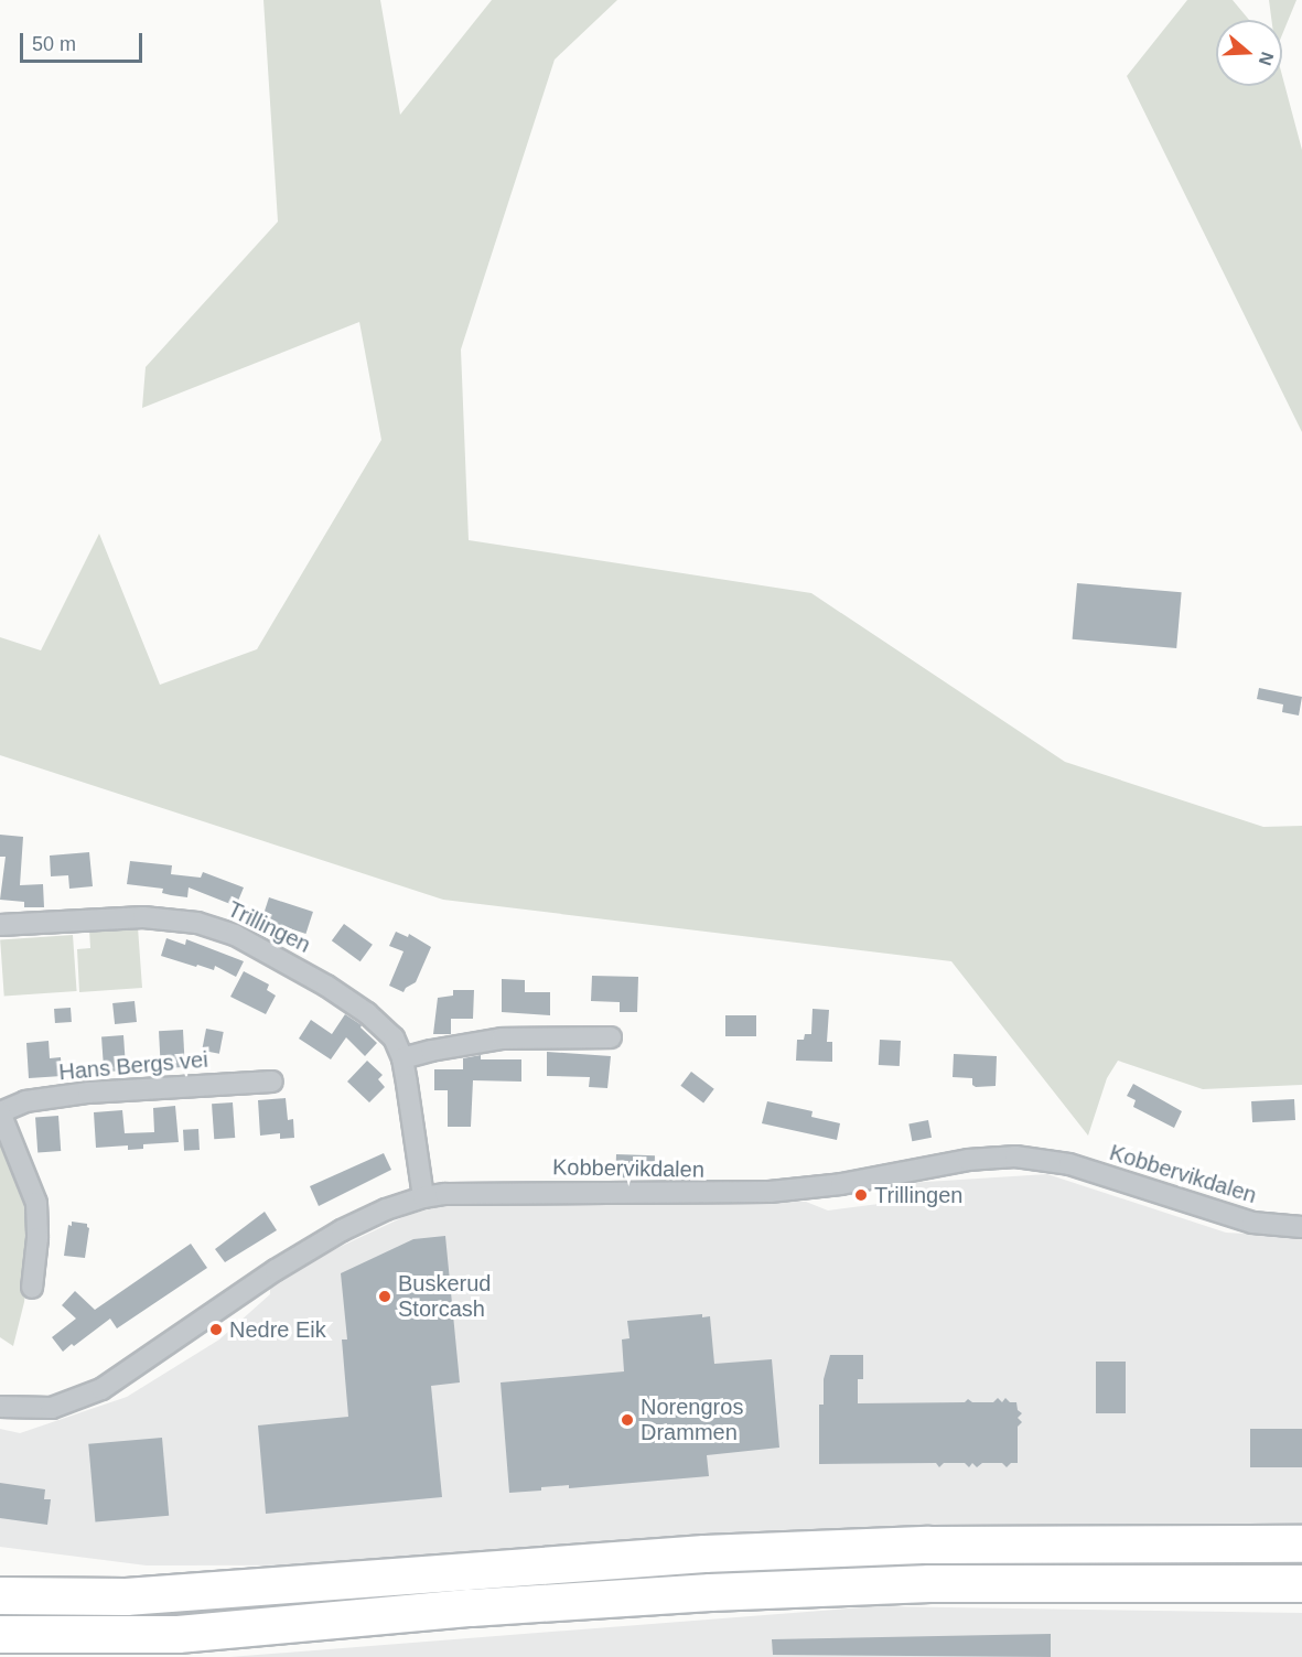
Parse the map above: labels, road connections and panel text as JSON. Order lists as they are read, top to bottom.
{
  "streets": {
    "street": ["Trillingen", "Hans Bergs vei", "Kobbervikdalen"]
  },
  "crossings": [
    ["Trillingen", "Kobbervikdalen"]
  ],
  "places": [
    "Trillingen",
    "Buskerud Storcash",
    "Nedre Eik",
    "Norengros Drammen"
  ],
  "scale_bar": "50 m",
  "north": "right"
}
